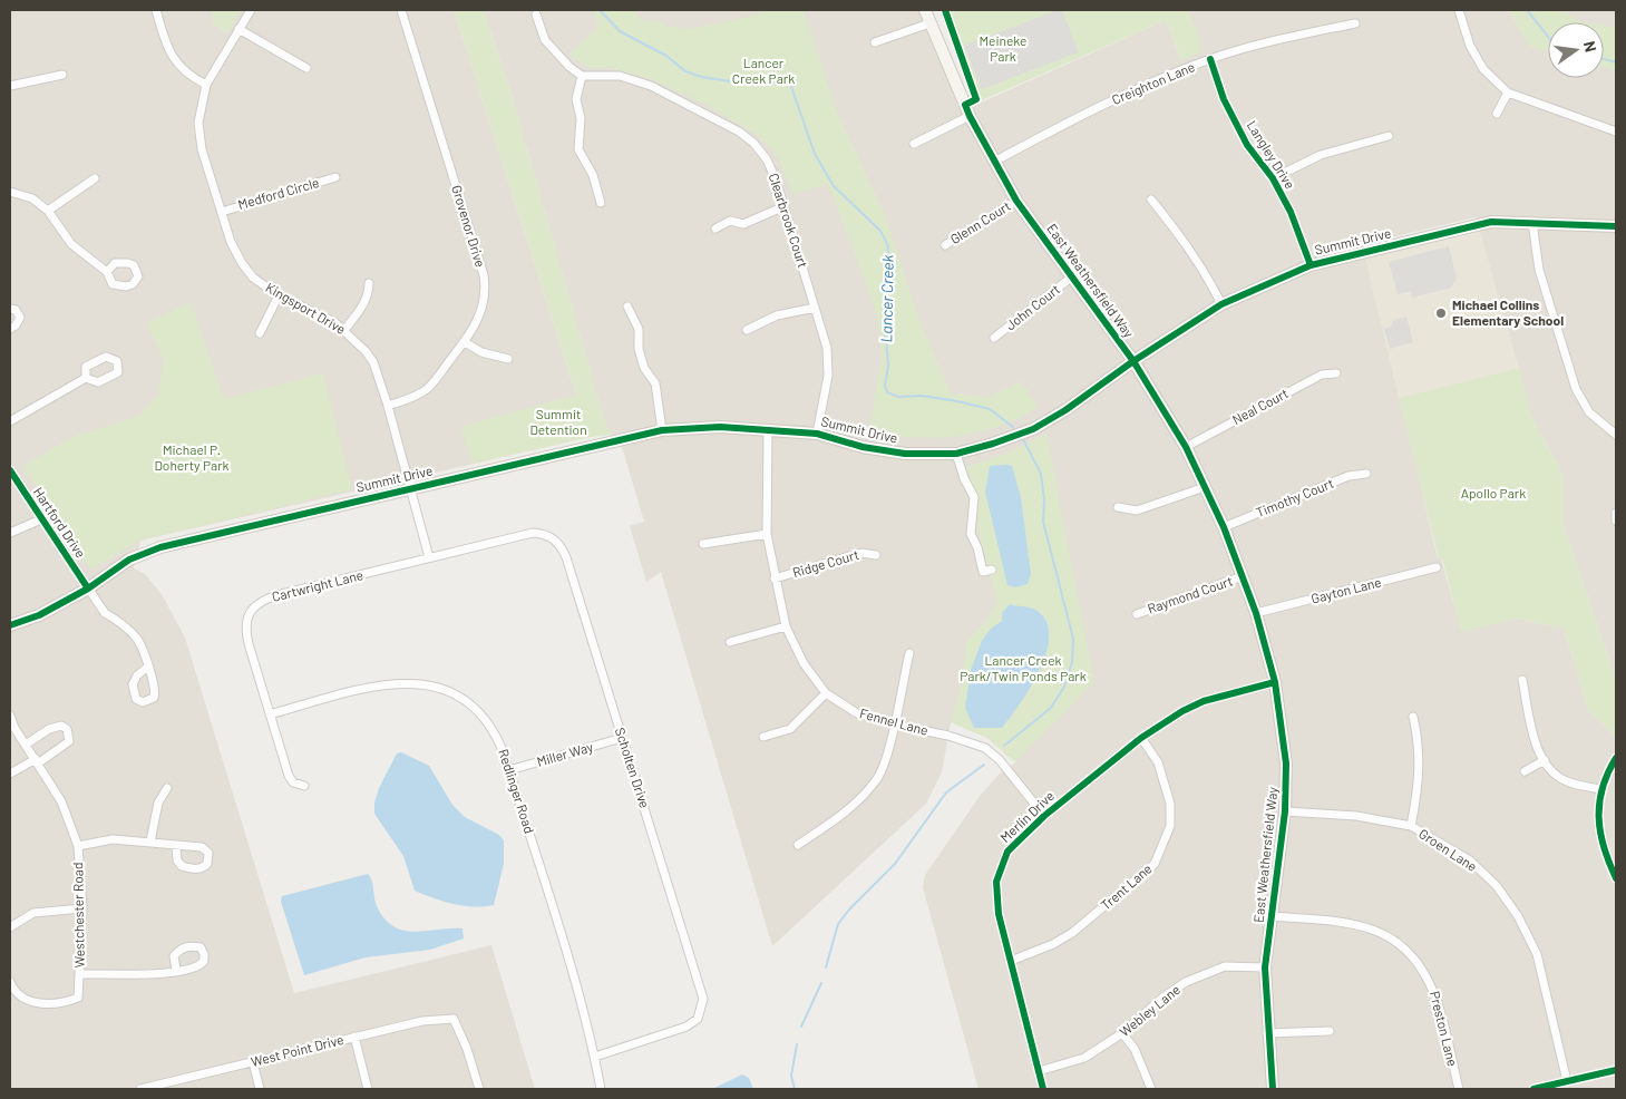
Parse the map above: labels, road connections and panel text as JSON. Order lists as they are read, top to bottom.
{
  "streets": {
    "street": [
      "Creighton Lane",
      "Langley Drive",
      "Medford Circle",
      "Clearbrook Court",
      "Glenn Court",
      "Grovenor Drive",
      "Summit Drive",
      "East Weathersfield Way",
      "John Court",
      "Kingsport Drive",
      "Neal Court",
      "Timothy Court",
      "Hartford Drive",
      "Ridge Court",
      "Cartwright Lane",
      "Gayton Lane",
      "Raymond Court",
      "Fennel Lane",
      "Miller Way",
      "Scholten Drive",
      "Redlinger Road",
      "Merlin Drive",
      "Groen Lane",
      "Trent Lane",
      "Westchester Road",
      "Webley Lane",
      "Preston Lane",
      "West Point Drive"
    ]
  },
  "crossings": [
    ["Creighton Lane", "Langley Drive"],
    ["Creighton Lane", "East Weathersfield Way"],
    ["Langley Drive", "Summit Drive"],
    ["Medford Circle", "Kingsport Drive"],
    ["Clearbrook Court", "Summit Drive"],
    ["Glenn Court", "East Weathersfield Way"],
    ["Grovenor Drive", "Kingsport Drive"],
    ["Summit Drive", "East Weathersfield Way"],
    ["Summit Drive", "Kingsport Drive"],
    ["Summit Drive", "Hartford Drive"],
    ["Summit Drive", "Fennel Lane"],
    ["East Weathersfield Way", "John Court"],
    ["East Weathersfield Way", "Neal Court"],
    ["East Weathersfield Way", "Timothy Court"],
    ["East Weathersfield Way", "Gayton Lane"],
    ["East Weathersfield Way", "Raymond Court"],
    ["East Weathersfield Way", "Merlin Drive"],
    ["East Weathersfield Way", "Groen Lane"],
    ["East Weathersfield Way", "Webley Lane"],
    ["East Weathersfield Way", "Preston Lane"],
    ["Kingsport Drive", "Cartwright Lane"],
    ["Kingsport Drive", "Scholten Drive"],
    ["Ridge Court", "Fennel Lane"],
    ["Cartwright Lane", "Scholten Drive"],
    ["Cartwright Lane", "Redlinger Road"],
    ["Fennel Lane", "Merlin Drive"],
    ["Miller Way", "Scholten Drive"],
    ["Miller Way", "Redlinger Road"],
    ["Scholten Drive", "Redlinger Road"],
    ["Merlin Drive", "Trent Lane"],
    ["Merlin Drive", "Webley Lane"]
  ],
  "water": ["Lancer Creek"],
  "parks": [
    "Meineke Park",
    "Lancer Creek Park",
    "Summit Detention",
    "Michael P. Doherty Park",
    "Apollo Park",
    "Lancer Creek Park/Twin Ponds Park"
  ],
  "places": ["Michael Collins Elementary School"],
  "north": "right"
}
